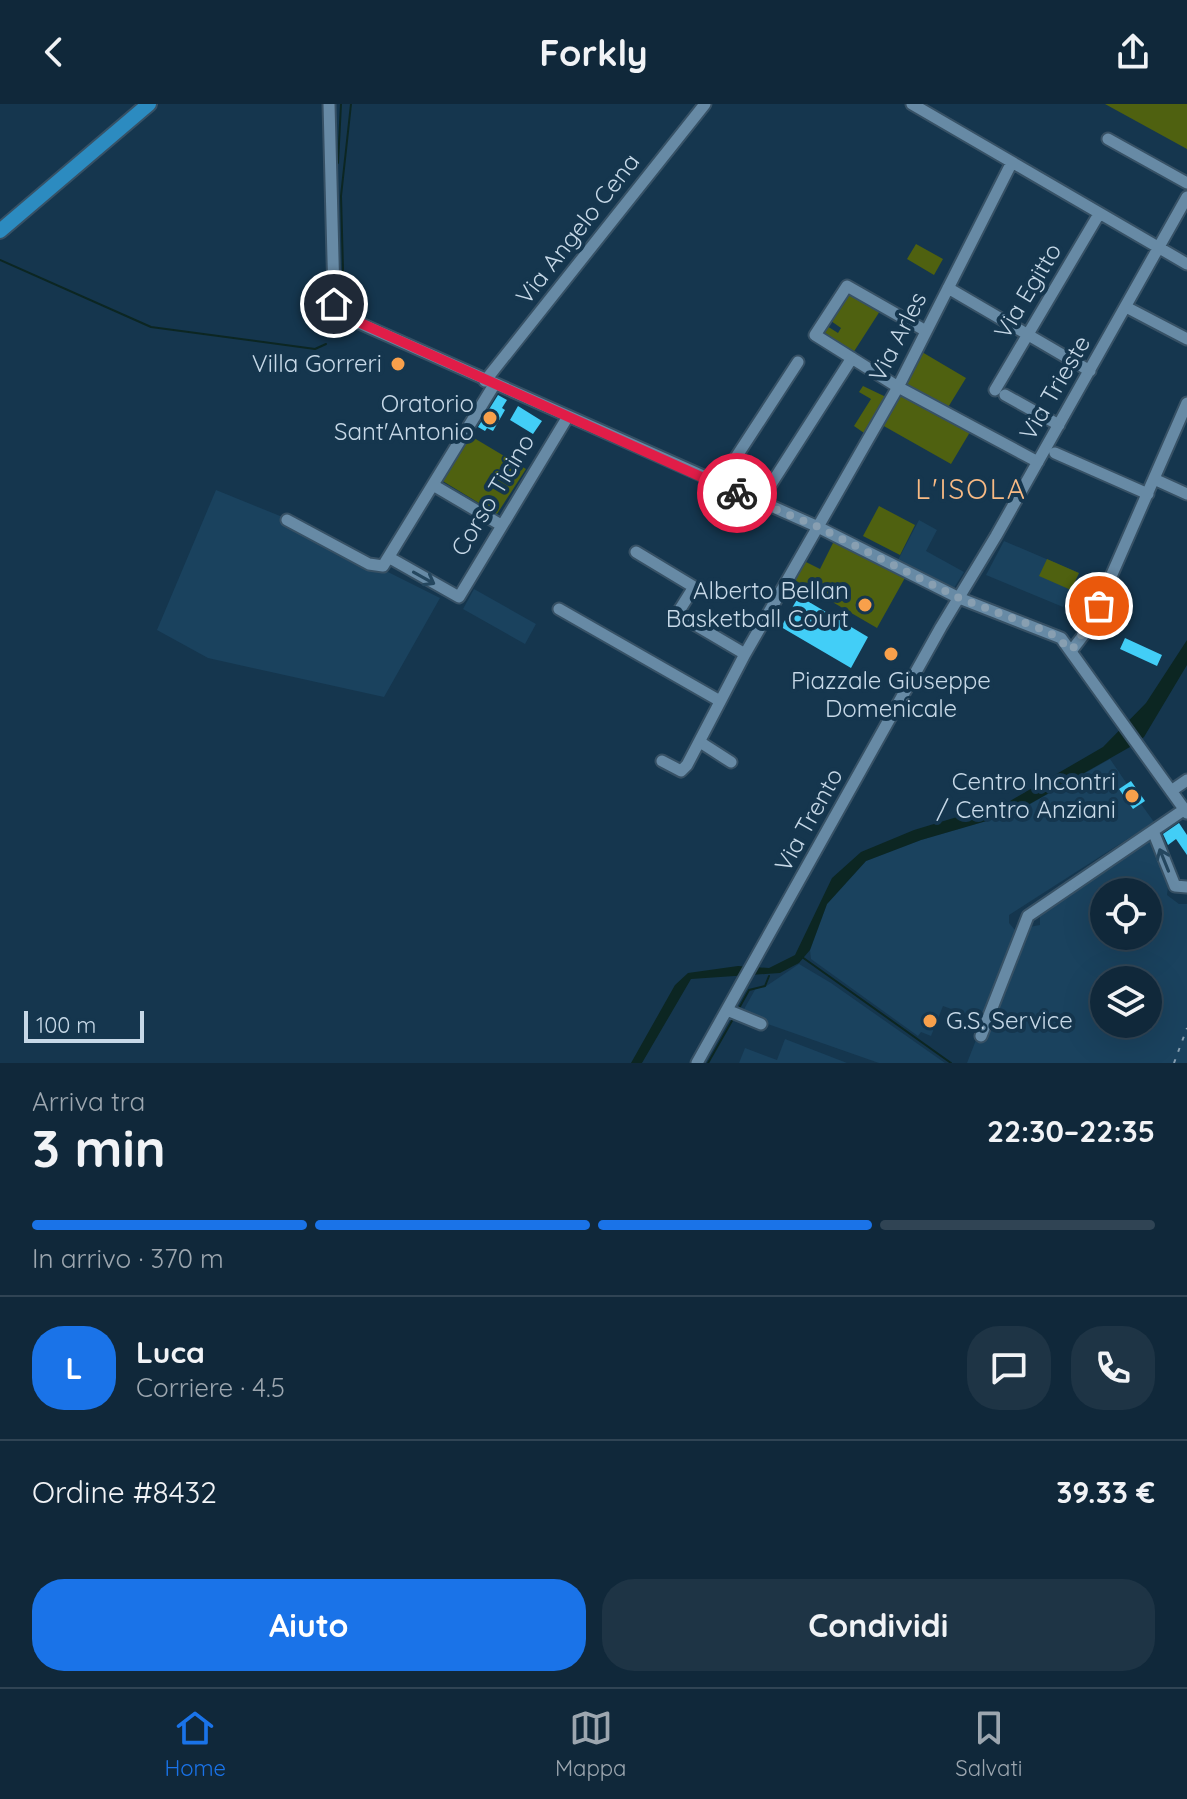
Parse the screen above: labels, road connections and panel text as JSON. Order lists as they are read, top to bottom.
{
  "streets": {
    "street": [
      "Via Angelo Cena",
      "Via Egitto",
      "Via Arles",
      "Via Trieste",
      "Corso Ticino",
      "Via Trento"
    ]
  },
  "crossings": [
    ["Via Angelo Cena", "Corso Ticino"],
    ["Via Egitto", "Via Trieste"],
    ["Via Trieste", "Via Trento"]
  ],
  "districts": ["L'ISOLA"],
  "places": [
    "Villa Gorreri",
    "Oratorio Sant'Antonio",
    "Alberto Bellan Basketball Court",
    "Piazzale Giuseppe Domenicale",
    "Centro Incontri / Centro Anziani",
    "G.S. Service"
  ],
  "scale_bar": "100 m",
  "page": {
    "header": "Forkly",
    "scale": "100 m",
    "heading": ["3 min", "Arriva tra", "22:30–22:35"],
    "panel": [
      "Luca",
      "Corriere · 4.5",
      "Ordine #8432",
      "39.33 €"
    ],
    "bar": "In arrivo · 370 m",
    "round": "L",
    "buttons": ["Aiuto", "Condividi"],
    "tabs": ["Home", "Mappa", "Salvati"]
  }
}
